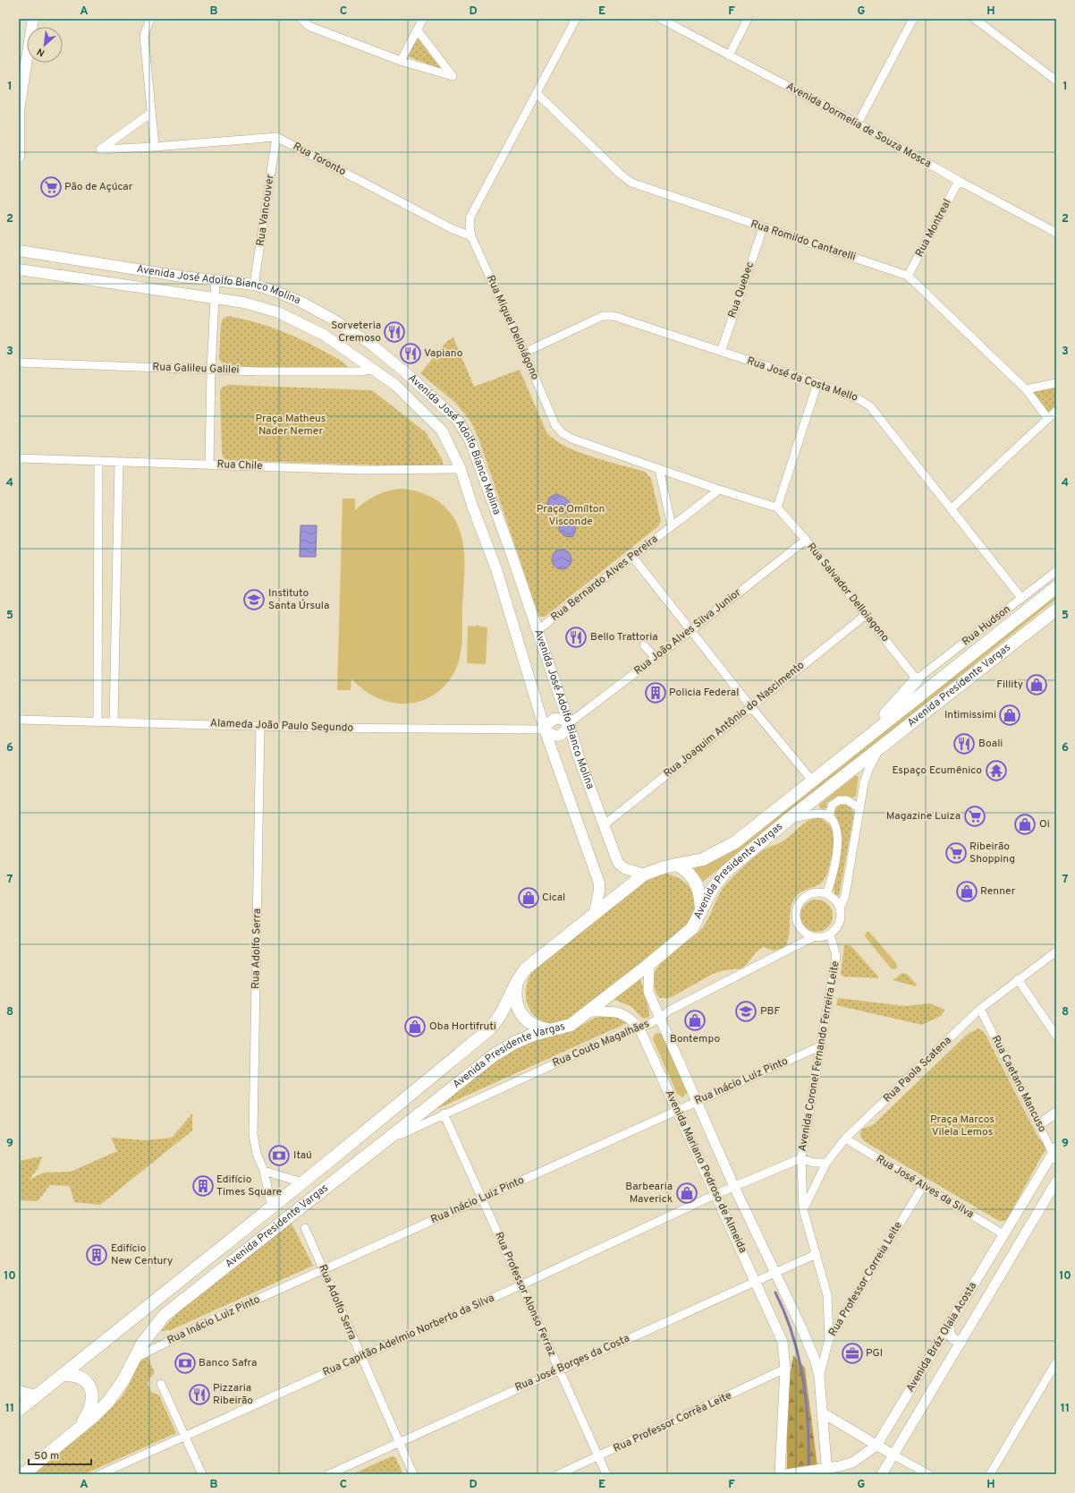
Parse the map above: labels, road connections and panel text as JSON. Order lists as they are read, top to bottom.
{
  "streets": {
    "main road": ["Avenida José Adolfo Bianco Molina", "Avenida Presidente Vargas"],
    "street": [
      "Avenida Dormelia de Souza Mosca",
      "Rua Toronto",
      "Rua Vancouver",
      "Rua Montreal",
      "Rua Romildo Cantarelli",
      "Rua Quebec",
      "Rua Miguel Delloiágono",
      "Rua Galileu Galilei",
      "Rua José da Costa Mello",
      "Rua Chile",
      "Rua Bernardo Alves Pereira",
      "Rua Salvador Delloiagono",
      "Rua Hudson",
      "Rua João Alves Silva Junior",
      "Rua Joaquim Antônio do Nascimento",
      "Alameda João Paulo Segundo",
      "Rua Adolfo Serra",
      "Rua Couto Magalhães",
      "Avenida Coronel Fernando Ferreira Leite",
      "Rua Paola Scatena",
      "Rua Inácio Luiz Pinto",
      "Rua Caetano Mancuso",
      "Avenida Mariano Pedroso de Almeida",
      "Rua José Alves da Silva",
      "Rua Professor Correia Leite",
      "Rua Professor Alonso Ferraz",
      "Rua Capitão Adelmio Norberto da Silva",
      "Avenida Bráz Olaia Acosta",
      "Rua José Borges da Costa",
      "Rua Professor Corrêa Leite"
    ]
  },
  "crossings": [
    ["Avenida Dormelia de Souza Mosca", "Rua Montreal"],
    ["Rua Toronto", "Rua Vancouver"],
    ["Rua Toronto", "Rua Miguel Delloiágono"],
    ["Rua Vancouver", "Avenida José Adolfo Bianco Molina"],
    ["Rua Montreal", "Rua Romildo Cantarelli"],
    ["Rua Romildo Cantarelli", "Rua Quebec"],
    ["Rua Romildo Cantarelli", "Rua Miguel Delloiágono"],
    ["Avenida José Adolfo Bianco Molina", "Rua Galileu Galilei"],
    ["Avenida José Adolfo Bianco Molina", "Rua Chile"],
    ["Avenida José Adolfo Bianco Molina", "Rua Bernardo Alves Pereira"],
    ["Avenida José Adolfo Bianco Molina", "Rua João Alves Silva Junior"],
    ["Avenida José Adolfo Bianco Molina", "Avenida Presidente Vargas"],
    ["Avenida José Adolfo Bianco Molina", "Rua Joaquim Antônio do Nascimento"],
    ["Avenida José Adolfo Bianco Molina", "Alameda João Paulo Segundo"],
    ["Rua Quebec", "Rua José da Costa Mello"],
    ["Rua Miguel Delloiágono", "Rua José da Costa Mello"],
    ["Rua Miguel Delloiágono", "Rua Bernardo Alves Pereira"],
    ["Rua Miguel Delloiágono", "Rua Salvador Delloiagono"],
    ["Rua José da Costa Mello", "Rua Hudson"],
    ["Rua Salvador Delloiagono", "Rua Hudson"],
    ["Rua Salvador Delloiagono", "Rua João Alves Silva Junior"],
    ["Rua Salvador Delloiagono", "Rua Joaquim Antônio do Nascimento"],
    ["Rua João Alves Silva Junior", "Alameda João Paulo Segundo"],
    ["Avenida Presidente Vargas", "Rua Adolfo Serra"],
    ["Avenida Presidente Vargas", "Rua Couto Magalhães"],
    ["Avenida Presidente Vargas", "Rua Inácio Luiz Pinto"],
    ["Avenida Presidente Vargas", "Avenida Mariano Pedroso de Almeida"],
    ["Alameda João Paulo Segundo", "Rua Adolfo Serra"],
    ["Rua Adolfo Serra", "Rua Inácio Luiz Pinto"],
    ["Rua Adolfo Serra", "Rua Capitão Adelmio Norberto da Silva"],
    ["Rua Adolfo Serra", "Rua José Borges da Costa"],
    ["Rua Couto Magalhães", "Avenida Coronel Fernando Ferreira Leite"],
    ["Rua Couto Magalhães", "Avenida Mariano Pedroso de Almeida"],
    ["Rua Couto Magalhães", "Rua Professor Alonso Ferraz"],
    ["Avenida Coronel Fernando Ferreira Leite", "Rua Paola Scatena"],
    ["Avenida Coronel Fernando Ferreira Leite", "Rua Inácio Luiz Pinto"],
    ["Avenida Coronel Fernando Ferreira Leite", "Rua Professor Correia Leite"],
    ["Avenida Coronel Fernando Ferreira Leite", "Rua Capitão Adelmio Norberto da Silva"],
    ["Avenida Coronel Fernando Ferreira Leite", "Rua José Borges da Costa"],
    ["Rua Paola Scatena", "Rua Caetano Mancuso"],
    ["Rua Paola Scatena", "Rua José Alves da Silva"],
    ["Rua Inácio Luiz Pinto", "Avenida Mariano Pedroso de Almeida"],
    ["Rua Inácio Luiz Pinto", "Rua Professor Alonso Ferraz"],
    ["Rua Caetano Mancuso", "Avenida Bráz Olaia Acosta"],
    ["Avenida Mariano Pedroso de Almeida", "Rua Professor Correia Leite"],
    ["Avenida Mariano Pedroso de Almeida", "Rua Capitão Adelmio Norberto da Silva"],
    ["Avenida Mariano Pedroso de Almeida", "Rua José Borges da Costa"],
    ["Avenida Mariano Pedroso de Almeida", "Rua Professor Corrêa Leite"],
    ["Rua José Alves da Silva", "Rua Professor Correia Leite"],
    ["Rua José Alves da Silva", "Avenida Bráz Olaia Acosta"],
    ["Rua Professor Alonso Ferraz", "Rua Capitão Adelmio Norberto da Silva"],
    ["Rua Professor Alonso Ferraz", "Rua José Borges da Costa"],
    ["Rua Professor Alonso Ferraz", "Rua Professor Corrêa Leite"]
  ],
  "parks": ["Praça Matheus Nader Nemer", "Praça Omílton Visconde", "Praça Marcos Vilela Lemos"],
  "places": {
    "supermarket": ["Pão de Açúcar", "Magazine Luiza", "Ribeirão Shopping"],
    "restaurant": [
      "Sorveteria Cremoso",
      "Vapiano",
      "Bello Trattoria",
      "Boali",
      "Pizzaria Ribeirão"
    ],
    "school or university": ["Instituto Santa Úrsula", "PBF"],
    "shop": [
      "Fillity",
      "Intimissimi",
      "Oi",
      "Renner",
      "Cical",
      "Bontempo",
      "Oba Hortifruti",
      "Barbearia Maverick"
    ],
    "building": ["Policia Federal", "Edifício Times Square", "Edifício New Century"],
    "temple": ["Espaço Ecumênico"],
    "bank": ["Itaú", "Banco Safra"],
    "office": ["PGI"]
  },
  "scale_bar": "50 m",
  "north": "bottom left",
  "grid": {
    "columns": [
      "A",
      "B",
      "C",
      "D",
      "E",
      "F",
      "G",
      "H"
    ],
    "rows": [
      "1",
      "2",
      "3",
      "4",
      "5",
      "6",
      "7",
      "8",
      "9",
      "10",
      "11"
    ]
  }
}
